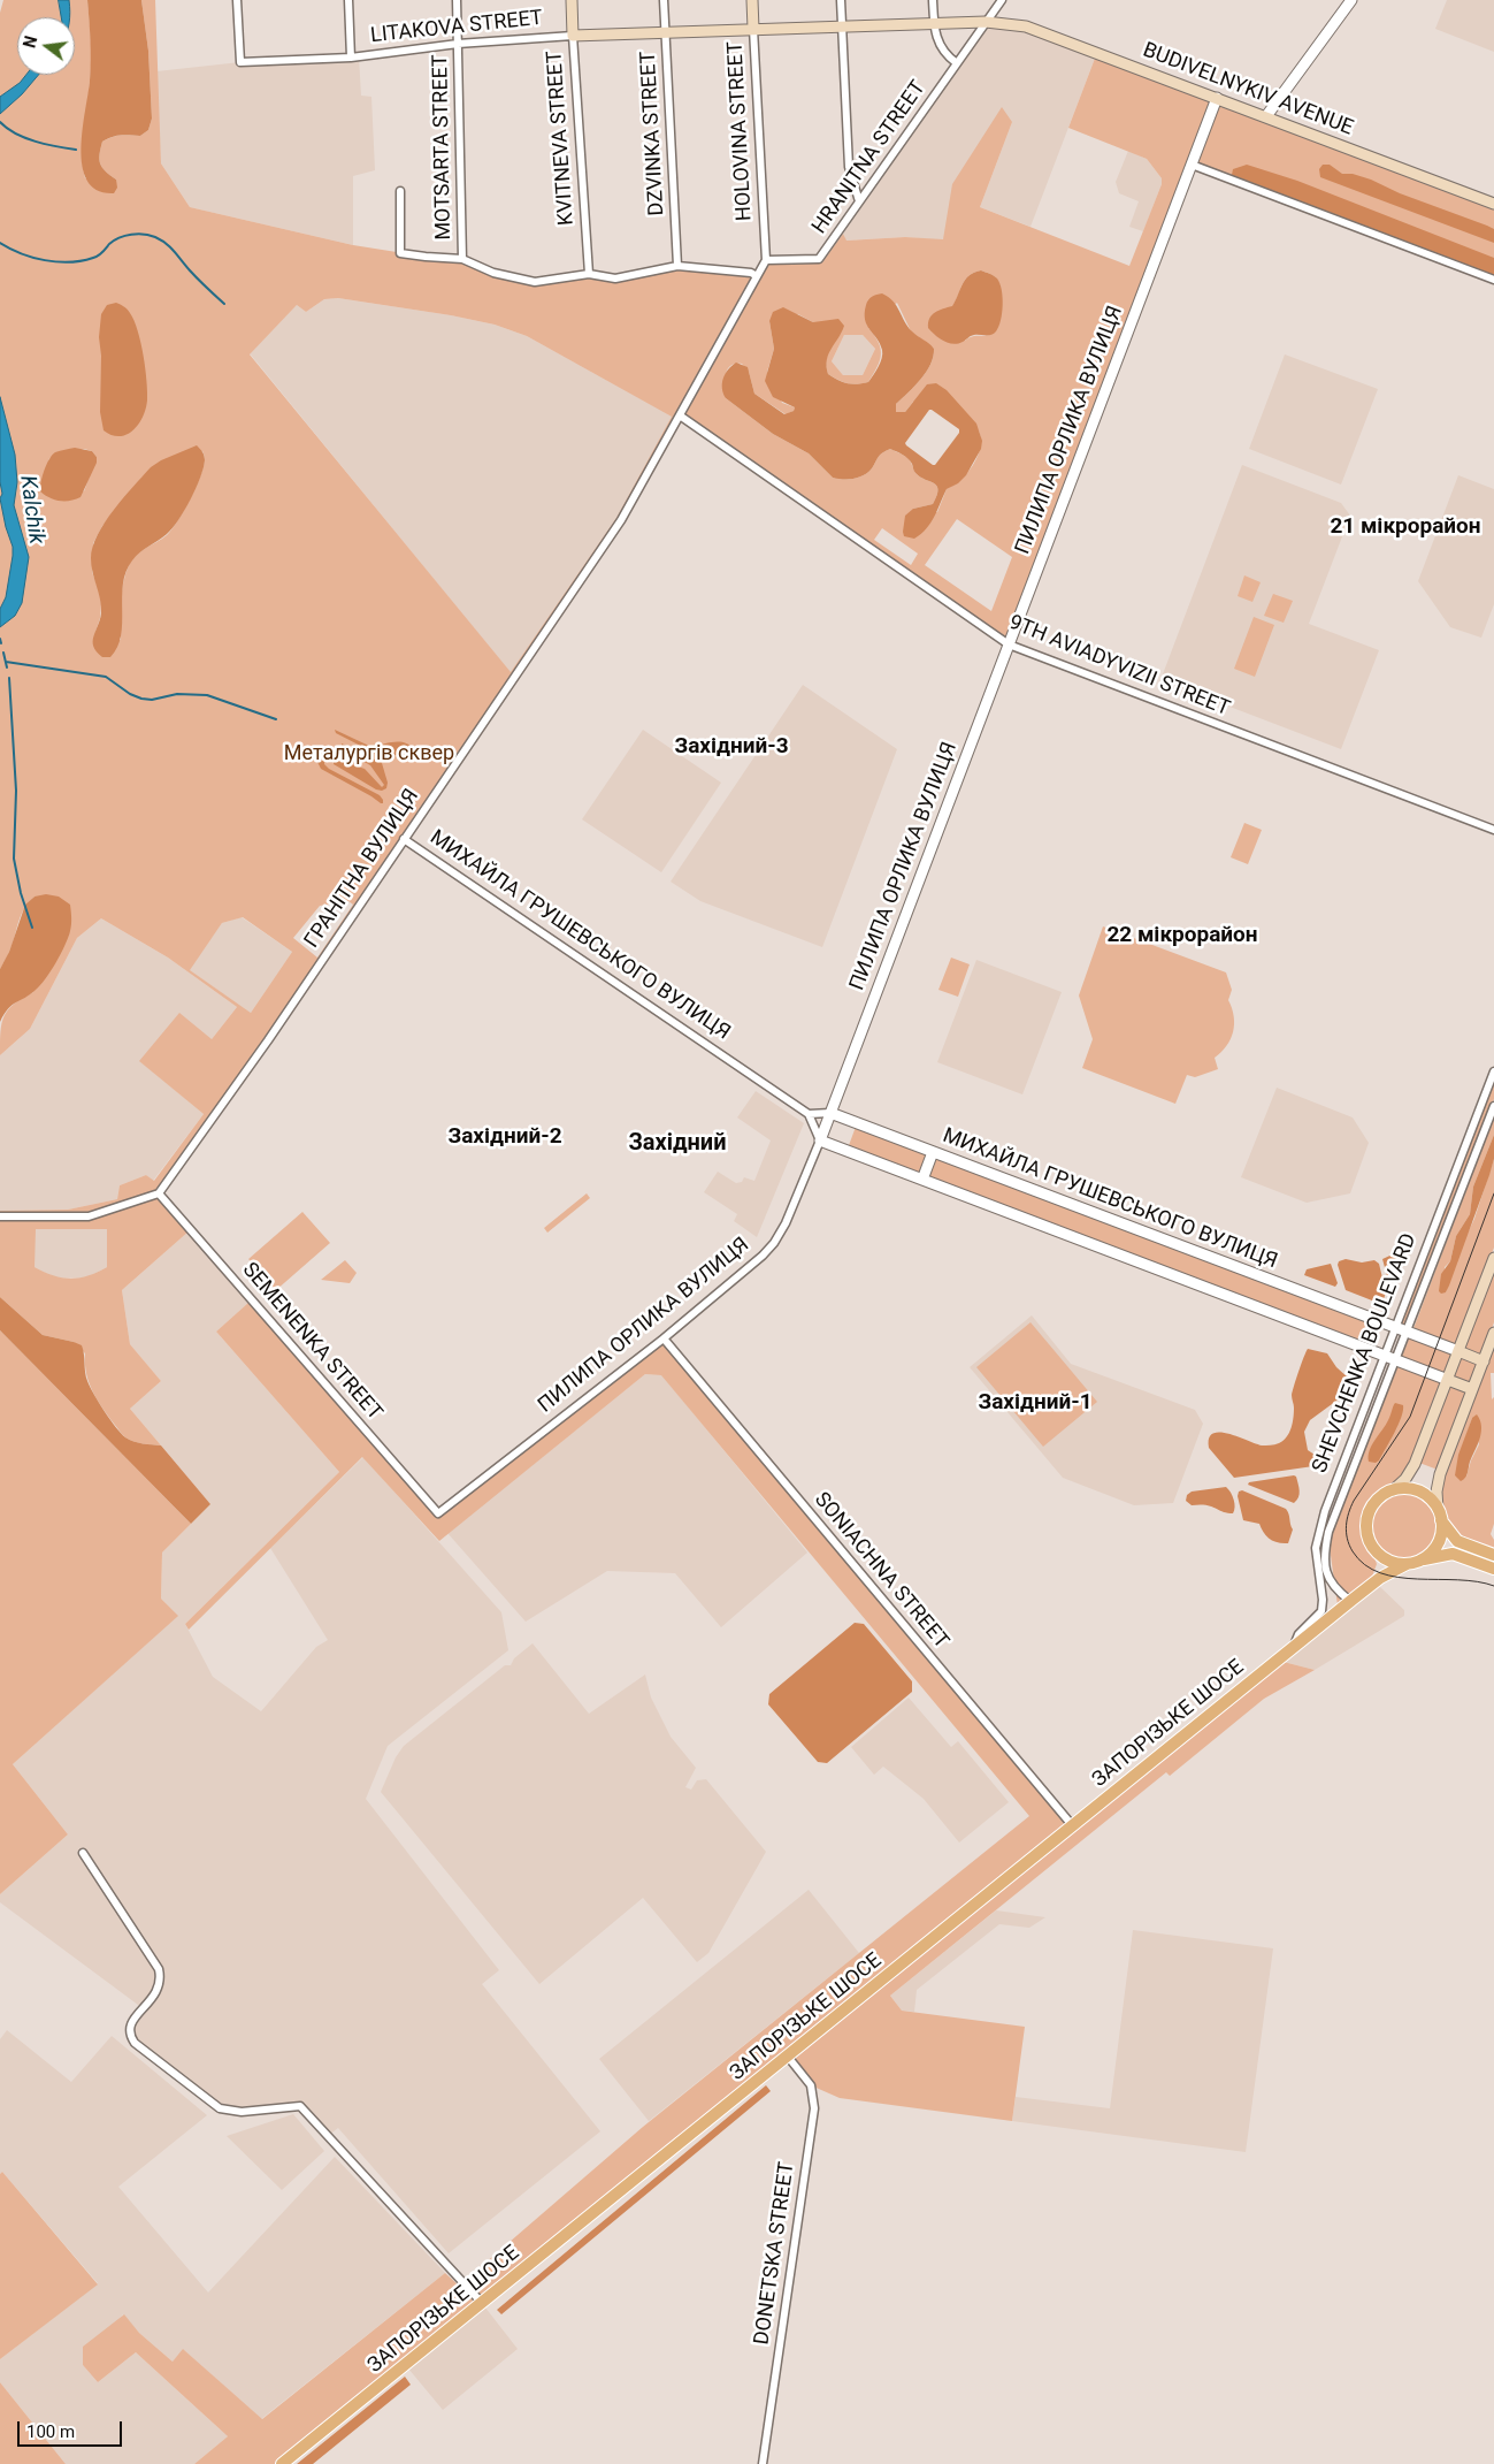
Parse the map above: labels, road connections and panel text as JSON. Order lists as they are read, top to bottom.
{
  "streets": {
    "main road": [
      "LITAKOVA STREET",
      "BUDIVELNYKIV AVENUE",
      "HOLOVINA STREET",
      "KVITNEVA STREET",
      "ЗАПОРІЗЬКЕ ШОСЕ"
    ],
    "street": [
      "DZVINKA STREET",
      "MOTSARTA STREET",
      "HRANITNA STREET",
      "ПИЛИПА ОРЛИКА ВУЛИЦЯ",
      "9TH AVIADYVIZII STREET",
      "ГРАНІТНА ВУЛИЦЯ",
      "МИХАЙЛА ГРУШЕВСЬКОГО ВУЛИЦЯ",
      "SEMENENKA STREET",
      "SHEVCHENKA BOULEVARD",
      "SONIACHNA STREET",
      "DONETSKA STREET"
    ]
  },
  "crossings": [
    ["LITAKOVA STREET", "BUDIVELNYKIV AVENUE"],
    ["LITAKOVA STREET", "HOLOVINA STREET"],
    ["LITAKOVA STREET", "DZVINKA STREET"],
    ["LITAKOVA STREET", "KVITNEVA STREET"],
    ["LITAKOVA STREET", "MOTSARTA STREET"],
    ["LITAKOVA STREET", "HRANITNA STREET"],
    ["BUDIVELNYKIV AVENUE", "HRANITNA STREET"],
    ["BUDIVELNYKIV AVENUE", "ПИЛИПА ОРЛИКА ВУЛИЦЯ"],
    ["HOLOVINA STREET", "HRANITNA STREET"],
    ["ПИЛИПА ОРЛИКА ВУЛИЦЯ", "9TH AVIADYVIZII STREET"],
    ["ПИЛИПА ОРЛИКА ВУЛИЦЯ", "МИХАЙЛА ГРУШЕВСЬКОГО ВУЛИЦЯ"],
    ["ПИЛИПА ОРЛИКА ВУЛИЦЯ", "SEMENENKA STREET"],
    ["ПИЛИПА ОРЛИКА ВУЛИЦЯ", "SONIACHNA STREET"],
    ["9TH AVIADYVIZII STREET", "ГРАНІТНА ВУЛИЦЯ"],
    ["ГРАНІТНА ВУЛИЦЯ", "МИХАЙЛА ГРУШЕВСЬКОГО ВУЛИЦЯ"],
    ["ГРАНІТНА ВУЛИЦЯ", "SEMENENKA STREET"],
    ["МИХАЙЛА ГРУШЕВСЬКОГО ВУЛИЦЯ", "SHEVCHENKA BOULEVARD"],
    ["SHEVCHENKA BOULEVARD", "ЗАПОРІЗЬКЕ ШОСЕ"],
    ["SONIACHNA STREET", "ЗАПОРІЗЬКЕ ШОСЕ"],
    ["ЗАПОРІЗЬКЕ ШОСЕ", "DONETSKA STREET"]
  ],
  "districts": [
    "21 мікрорайон",
    "Західний-3",
    "22 мікрорайон",
    "Західний-2",
    "Західний",
    "Західний-1"
  ],
  "water": ["Kalchik"],
  "parks": ["Металургів сквер"],
  "scale_bar": "100 m",
  "north": "left"
}
